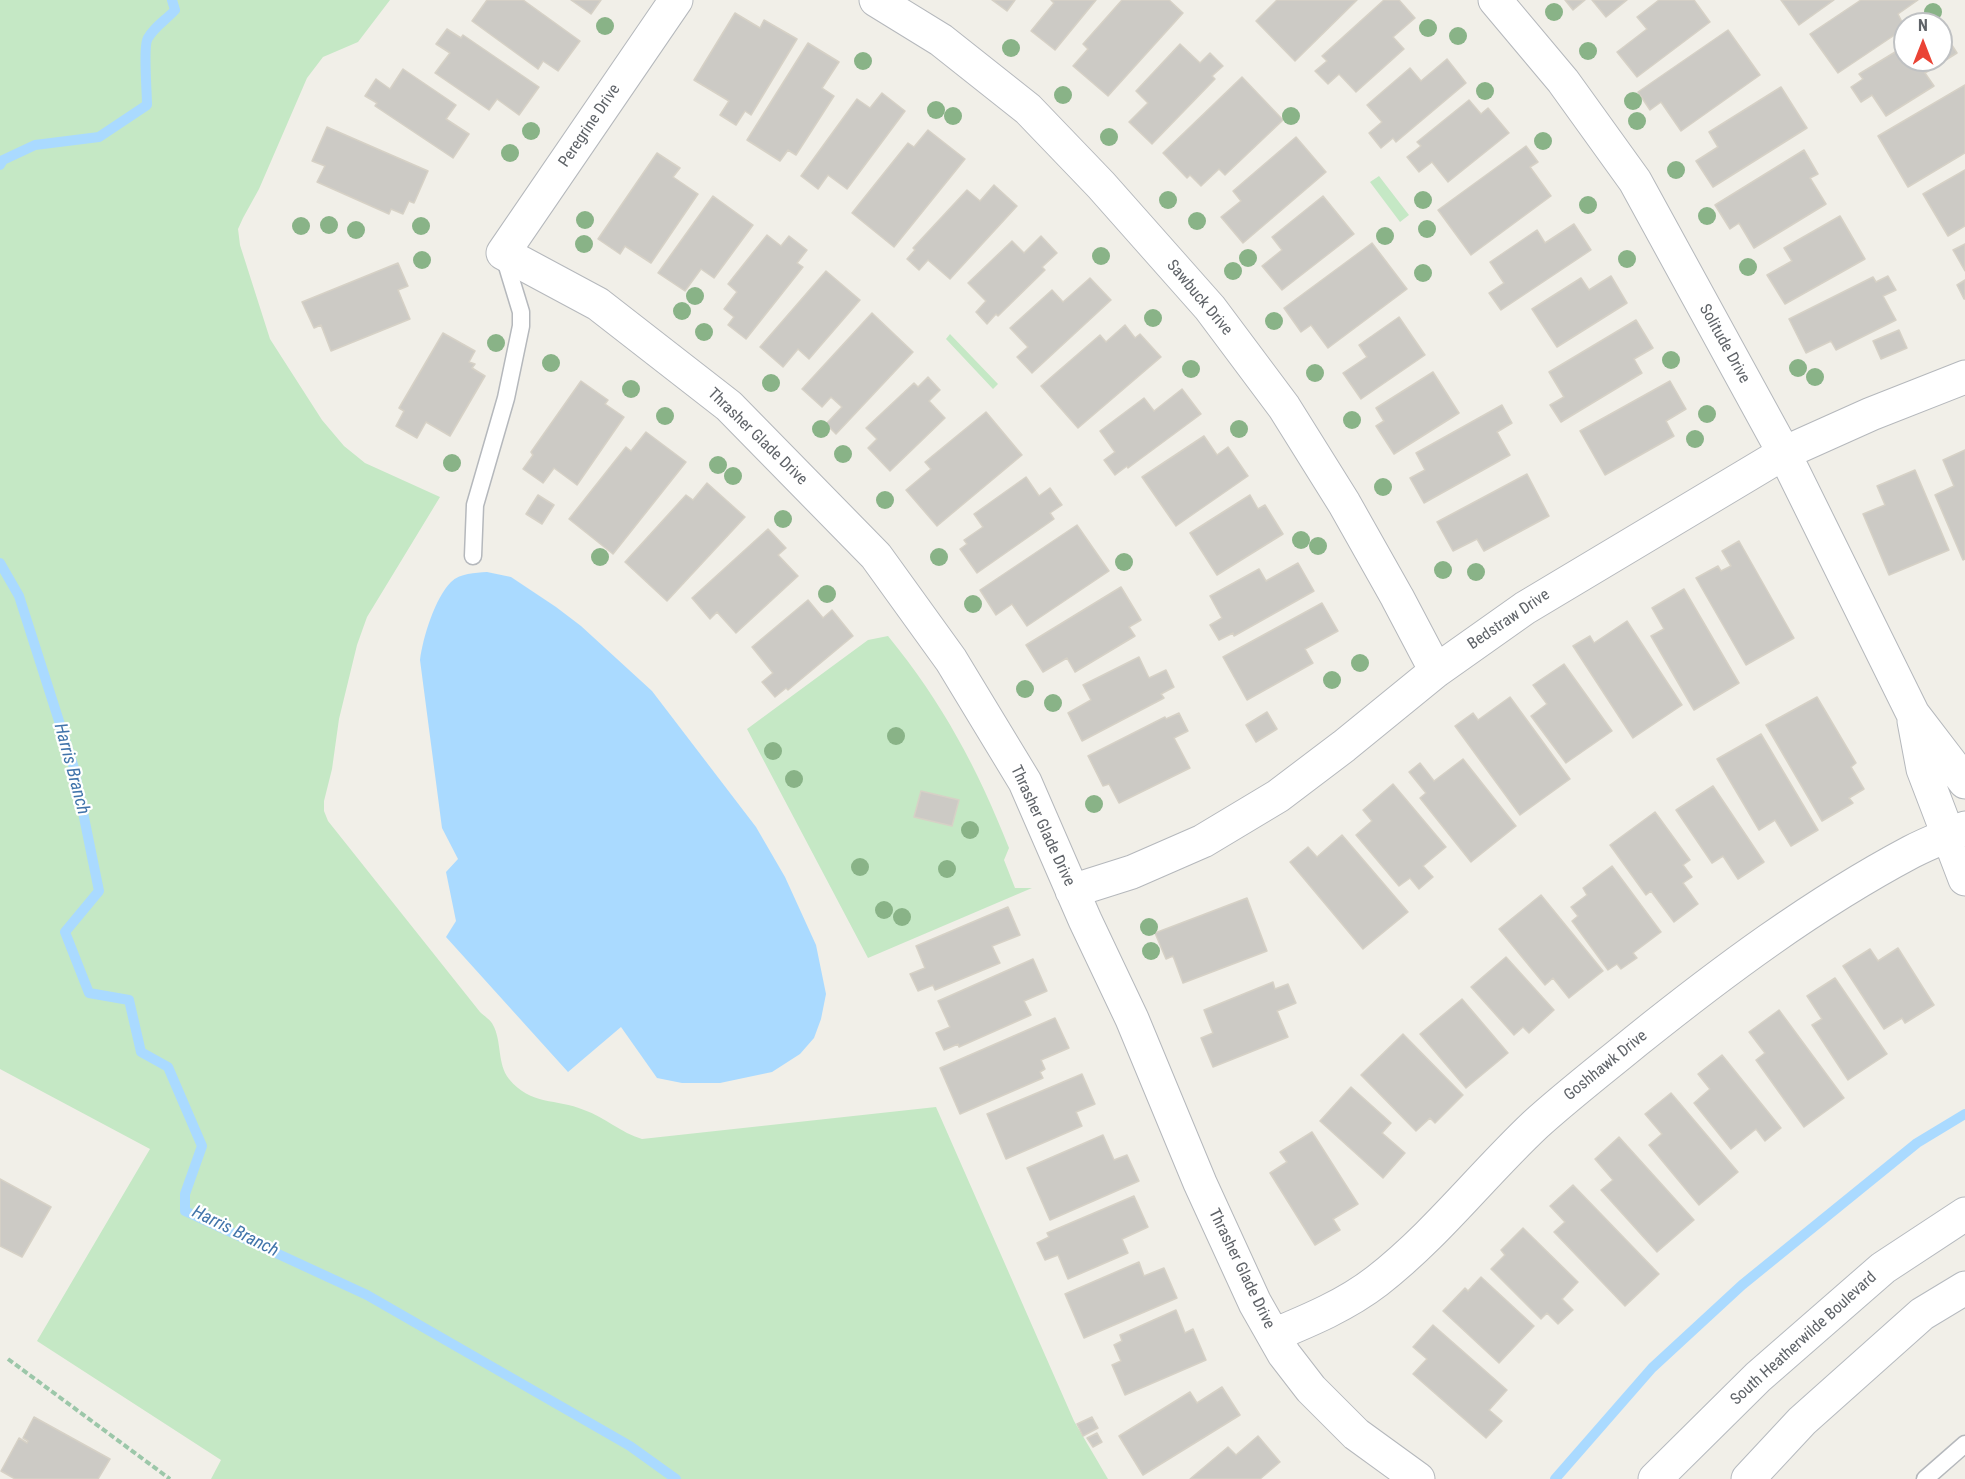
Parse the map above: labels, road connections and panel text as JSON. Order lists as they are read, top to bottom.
{
  "streets": {
    "street": [
      "Peregrine Drive",
      "Sawbuck Drive",
      "Solitude Drive",
      "Thrasher Glade Drive",
      "Bedstraw Drive",
      "Goshhawk Drive",
      "South Heatherwilde Boulevard"
    ]
  },
  "crossings": [
    ["Peregrine Drive", "Thrasher Glade Drive"],
    ["Sawbuck Drive", "Bedstraw Drive"],
    ["Solitude Drive", "Bedstraw Drive"],
    ["Solitude Drive", "Goshhawk Drive"],
    ["Thrasher Glade Drive", "Bedstraw Drive"],
    ["Thrasher Glade Drive", "Goshhawk Drive"]
  ],
  "water": ["Harris Branch"],
  "north": "top"
}
